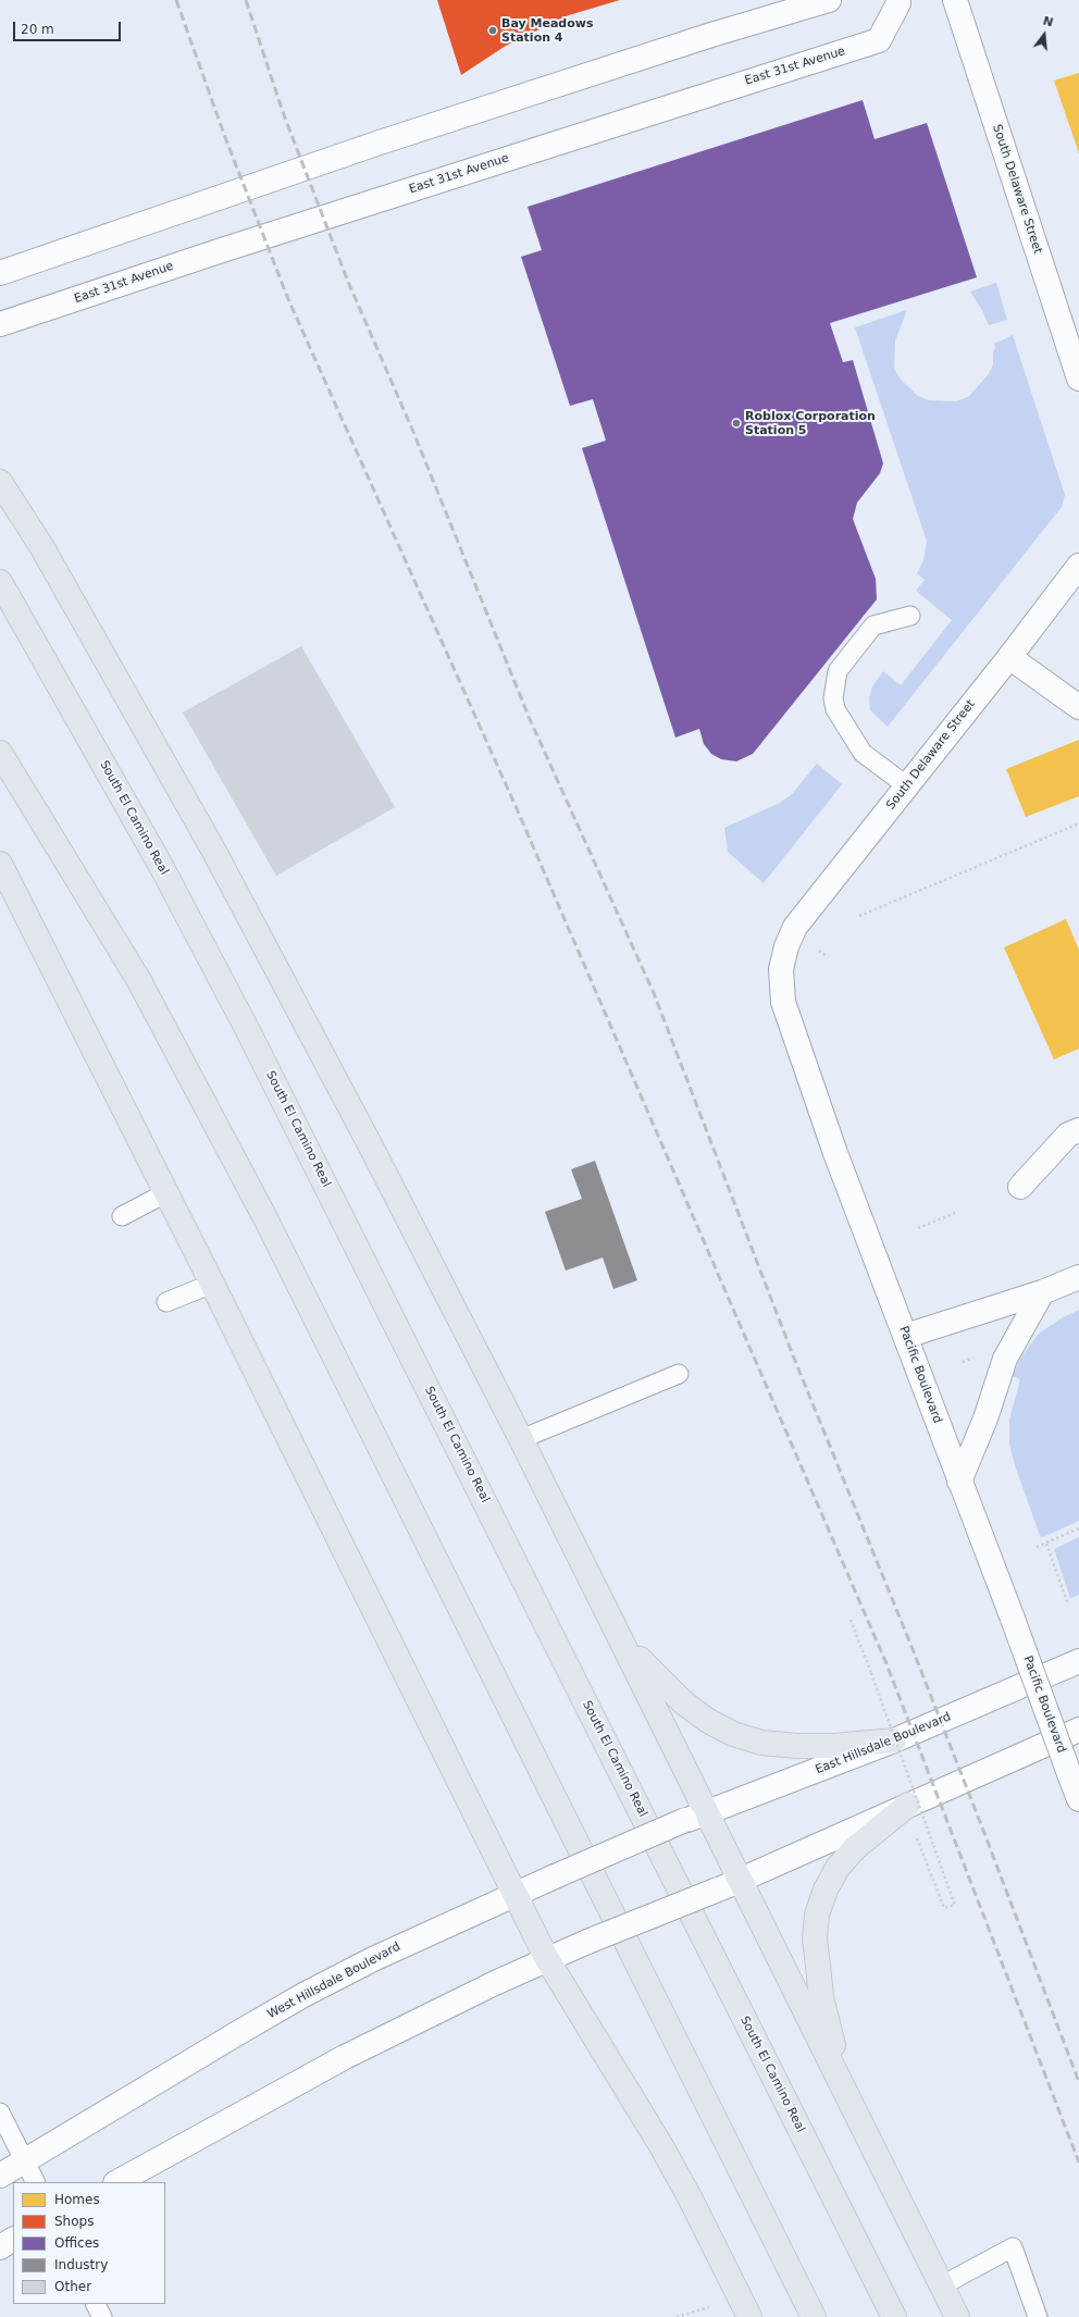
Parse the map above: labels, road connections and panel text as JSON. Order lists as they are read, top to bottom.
{
  "streets": {
    "main road": ["South El Camino Real"],
    "street": [
      "East 31st Avenue",
      "South Delaware Street",
      "Pacific Boulevard",
      "East Hillsdale Boulevard",
      "West Hillsdale Boulevard"
    ]
  },
  "crossings": [
    ["South Delaware Street", "Pacific Boulevard"],
    ["East Hillsdale Boulevard", "West Hillsdale Boulevard"]
  ],
  "places": ["Bay Meadows Station 4", "Roblox Corporation Station 5"],
  "legend": [
    "Homes",
    "Shops",
    "Offices",
    "Industry",
    "Other"
  ],
  "scale_bar": "20 m",
  "north": "top"
}
